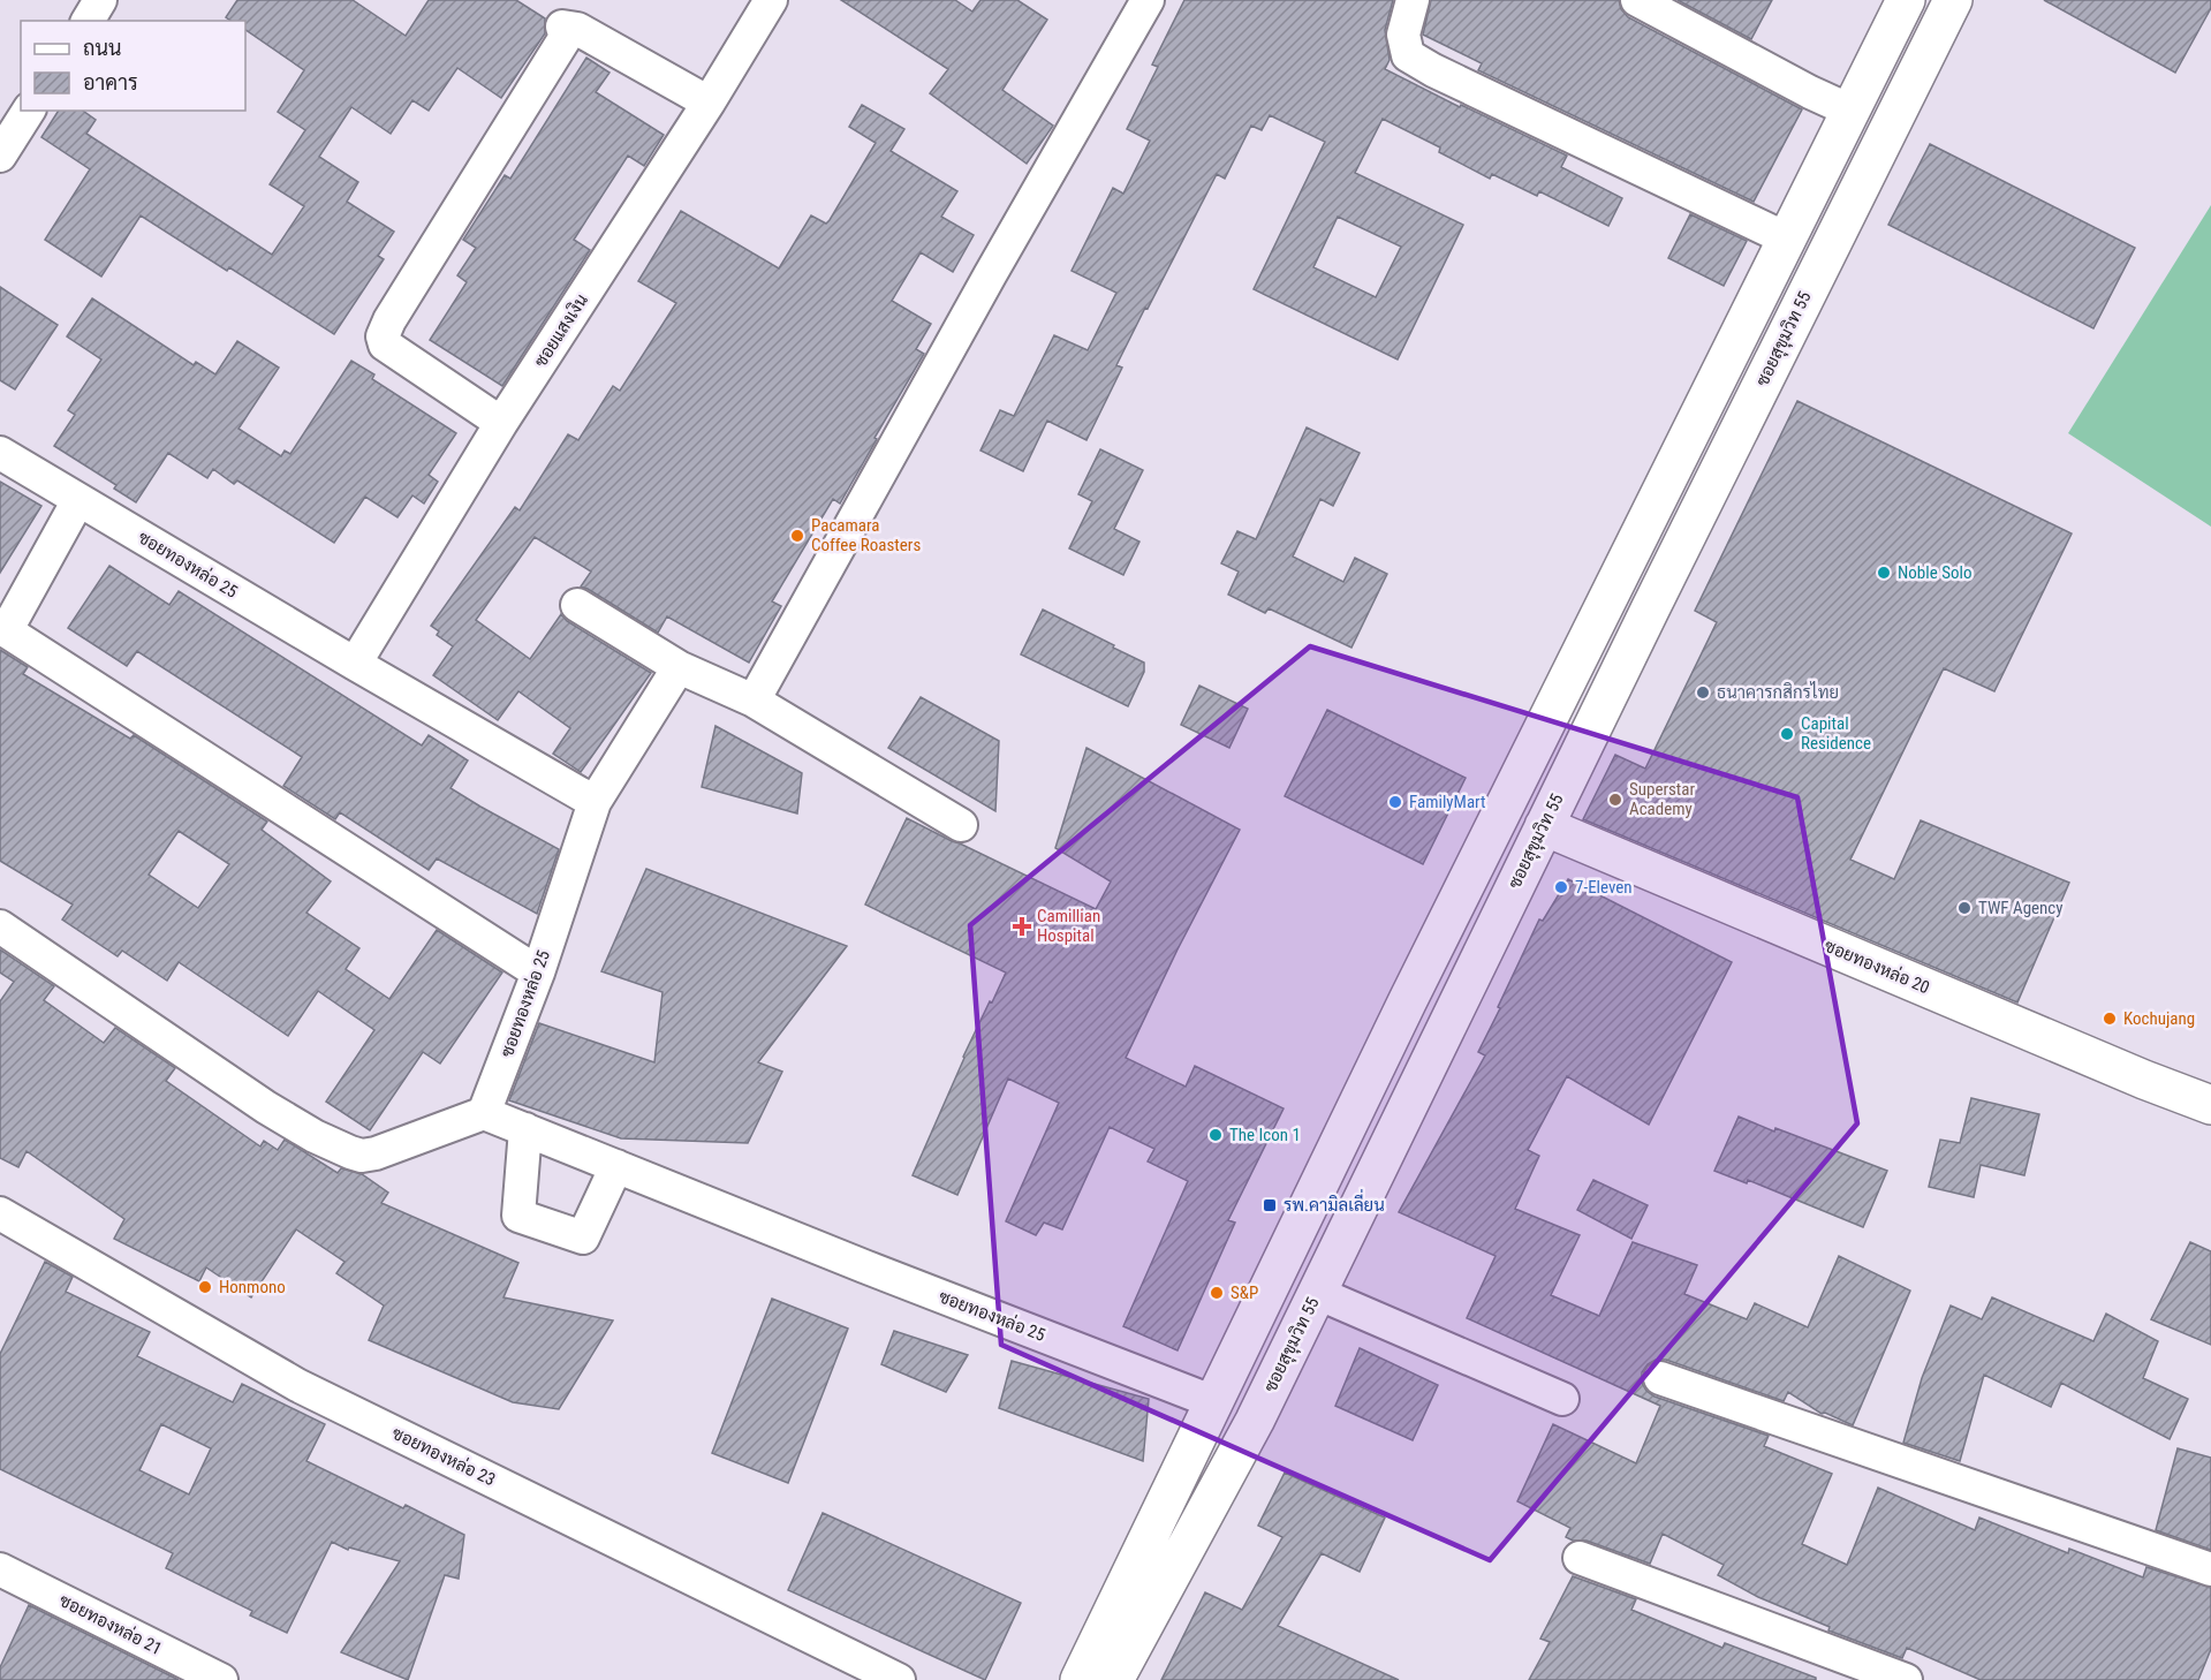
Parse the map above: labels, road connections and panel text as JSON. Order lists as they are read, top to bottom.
{
  "streets": {
    "main road": ["ซอยสุขุมวิท 55", "ซอยทองหล่อ 20"],
    "street": [
      "ซอยแสงเงิน",
      "ซอยทองหล่อ 25",
      "ซอยทองหล่อ 23",
      "ซอยทองหล่อ 21"
    ]
  },
  "crossings": [
    ["ซอยแสงเงิน", "ซอยทองหล่อ 25"],
    ["ซอยสุขุมวิท 55", "ซอยทองหล่อ 20"]
  ],
  "places": {
    "other": [
      "Pacamara Coffee Roasters",
      "Noble Solo",
      "ธนาคารกสิกรไทย",
      "Capital Residence",
      "Superstar Academy",
      "FamilyMart",
      "7-Eleven",
      "TWF Agency",
      "Kochujang",
      "The Icon 1",
      "Honmono",
      "S&P"
    ],
    "health": ["Camillian Hospital"],
    "transit": ["รพ.คามิลเลี่ยน"]
  },
  "legend": ["ถนน", "อาคาร"]
}
